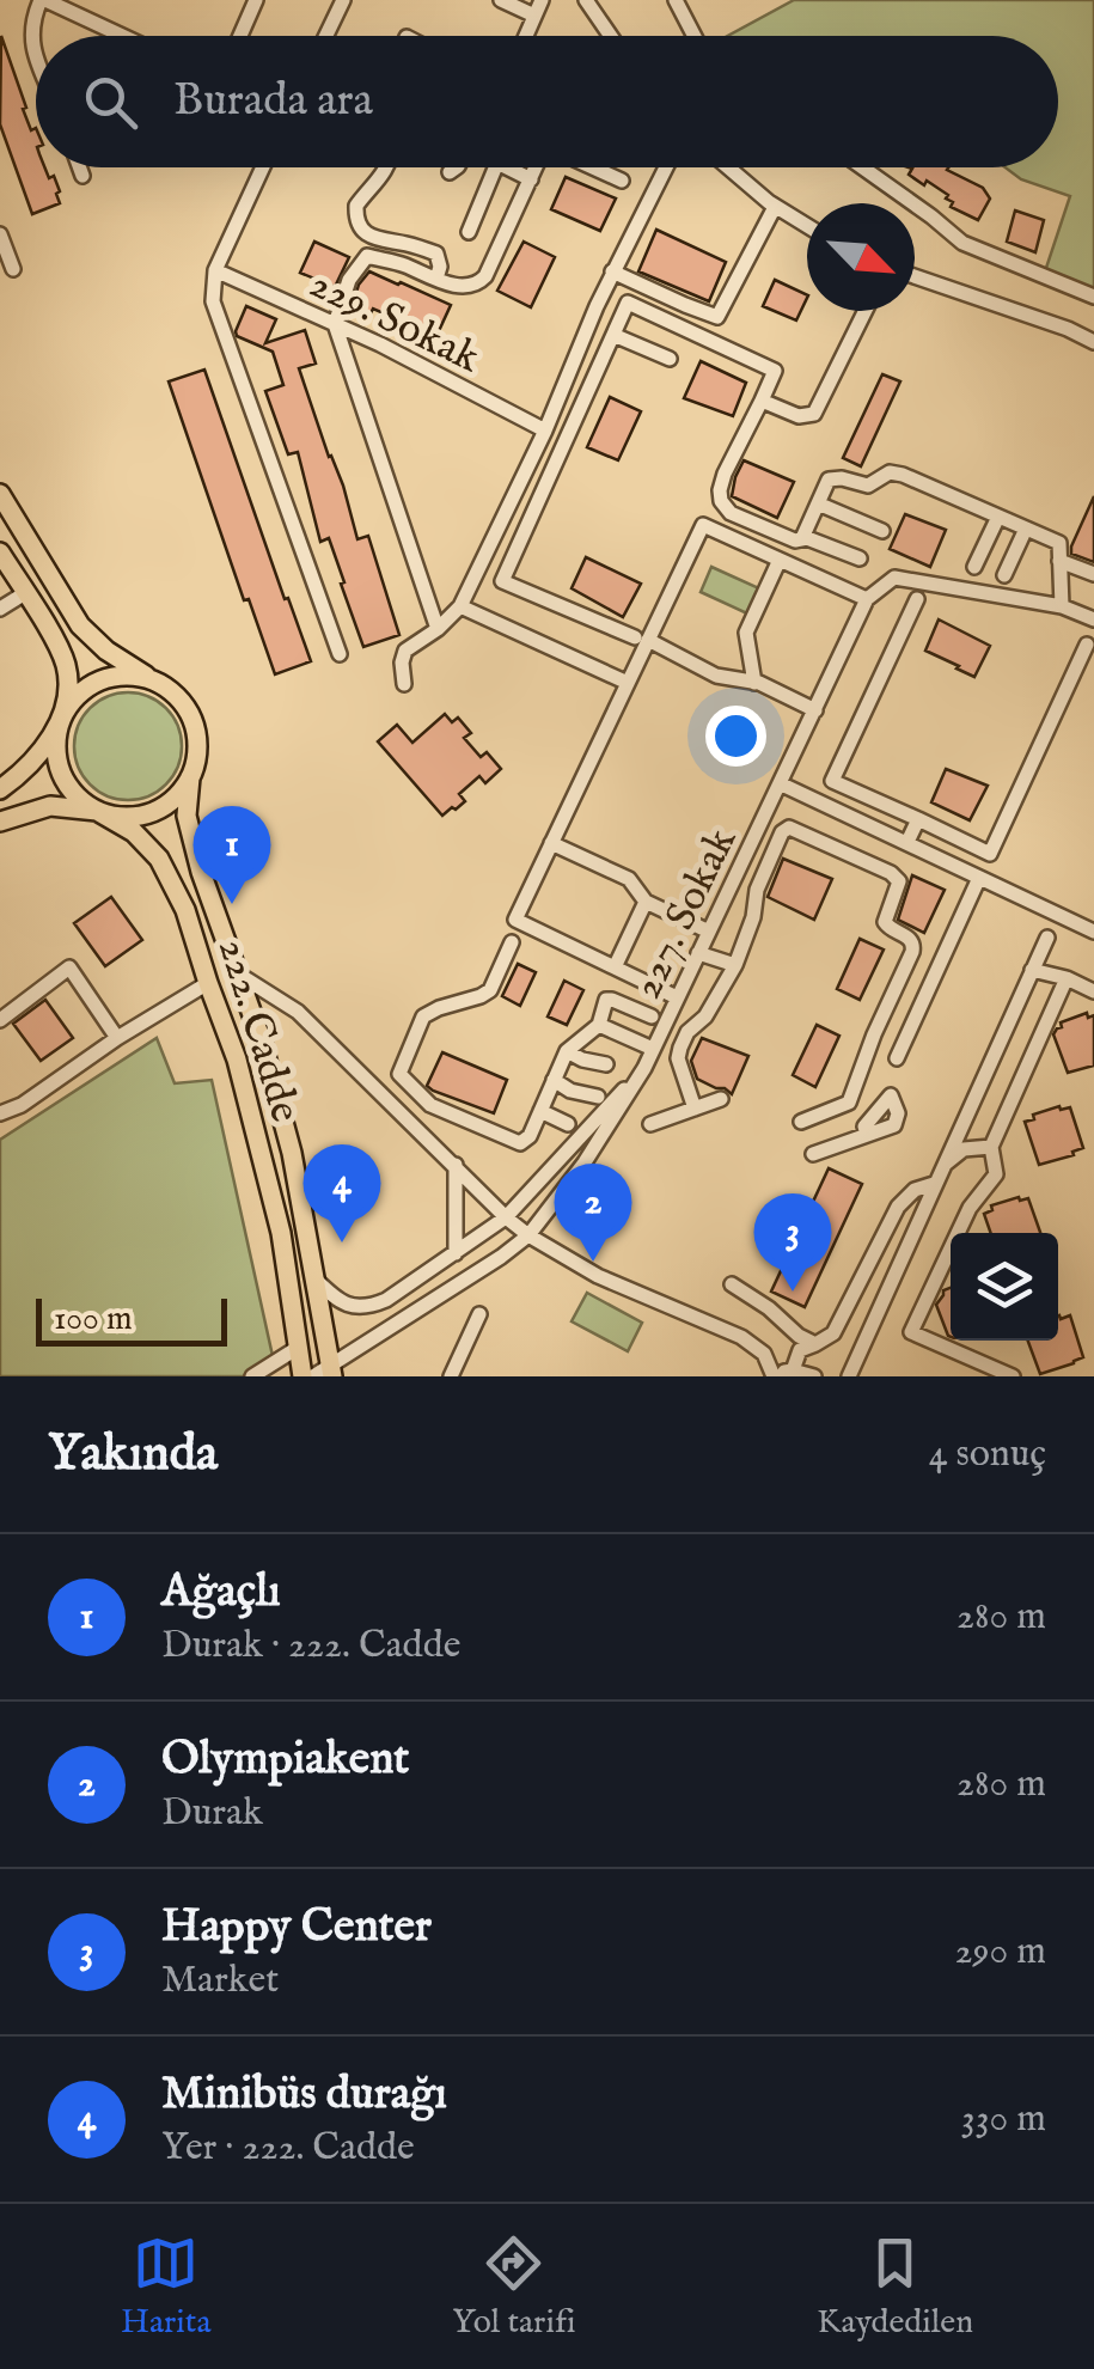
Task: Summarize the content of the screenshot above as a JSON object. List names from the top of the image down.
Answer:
{
  "streets": {
    "main road": ["222. Cadde"],
    "street": ["229. Sokak", "227. Sokak"]
  },
  "scale_bar": "100 m",
  "north": "bottom right",
  "page": {
    "search": "Burada ara",
    "pins": [
      "1",
      "4",
      "2",
      "3"
    ],
    "scale": "100 m",
    "heading": ["Yakında", "4 sonuç"],
    "list": [
      {
        "mark": "1",
        "name": "Ağaçlı",
        "note": "Durak · 222. Cadde",
        "value": "280 m"
      },
      {
        "mark": "2",
        "name": "Olympiakent",
        "note": "Durak",
        "value": "280 m"
      },
      {
        "mark": "3",
        "name": "Happy Center",
        "note": "Market",
        "value": "290 m"
      },
      {
        "mark": "4",
        "name": "Minibüs durağı",
        "note": "Yer · 222. Cadde",
        "value": "330 m"
      }
    ],
    "nav": ["Harita", "Yol tarifi", "Kaydedilen"]
  }
}
